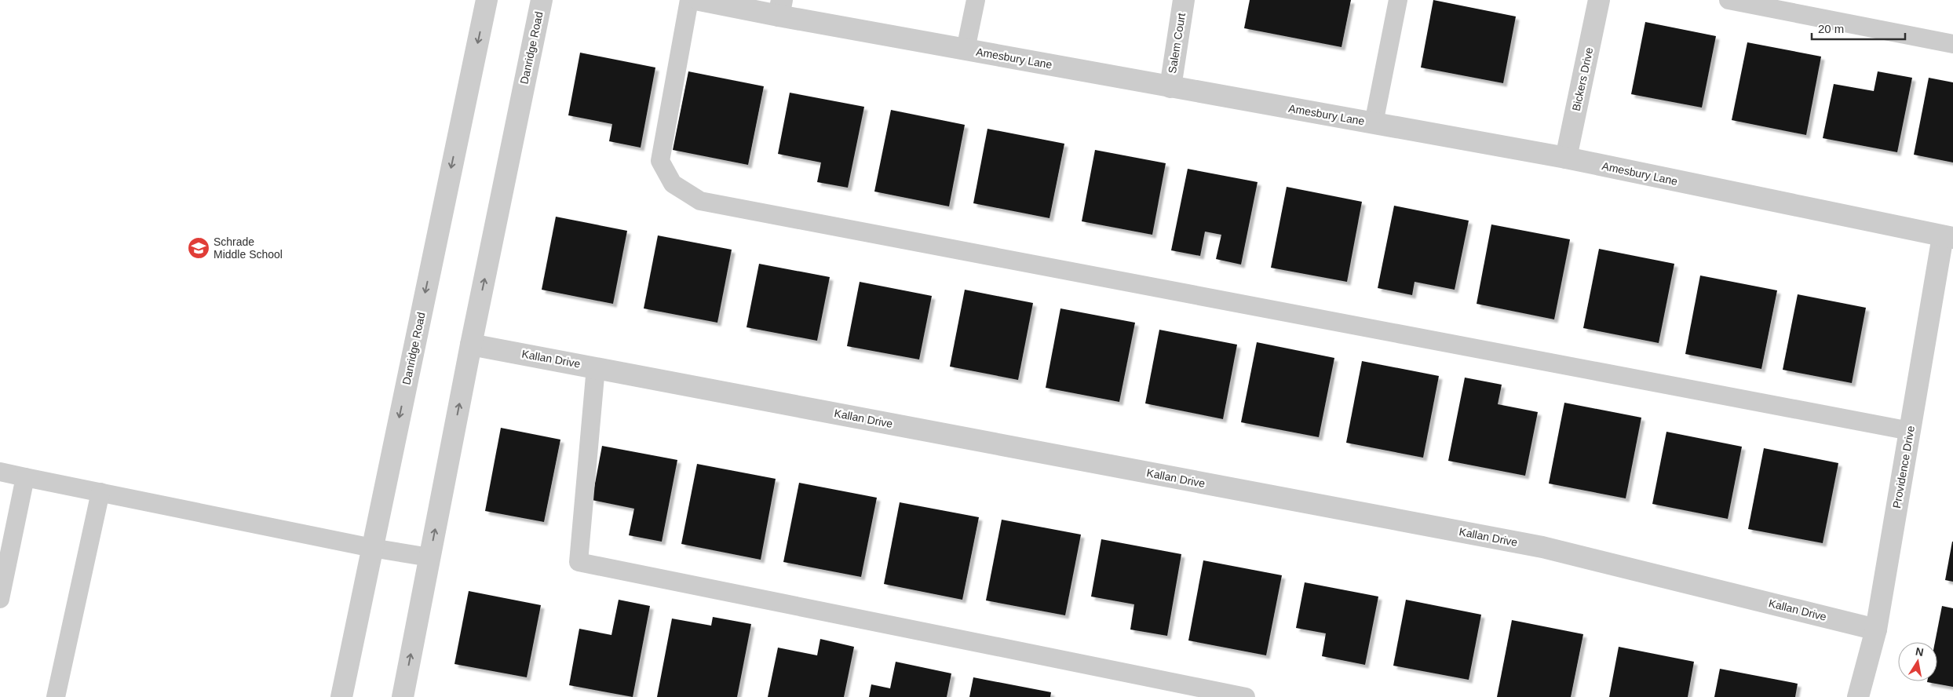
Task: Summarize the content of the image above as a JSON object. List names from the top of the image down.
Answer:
{
  "streets": {
    "street": [
      "Salem Court",
      "Danridge Road",
      "Amesbury Lane",
      "Bickers Drive",
      "Kallan Drive",
      "Providence Drive"
    ]
  },
  "crossings": [
    ["Salem Court", "Amesbury Lane"],
    ["Danridge Road", "Kallan Drive"],
    ["Amesbury Lane", "Bickers Drive"],
    ["Amesbury Lane", "Providence Drive"],
    ["Kallan Drive", "Providence Drive"]
  ],
  "places": {
    "school or university": ["Schrade Middle School"]
  },
  "scale_bar": "20 m",
  "north": "top"
}
